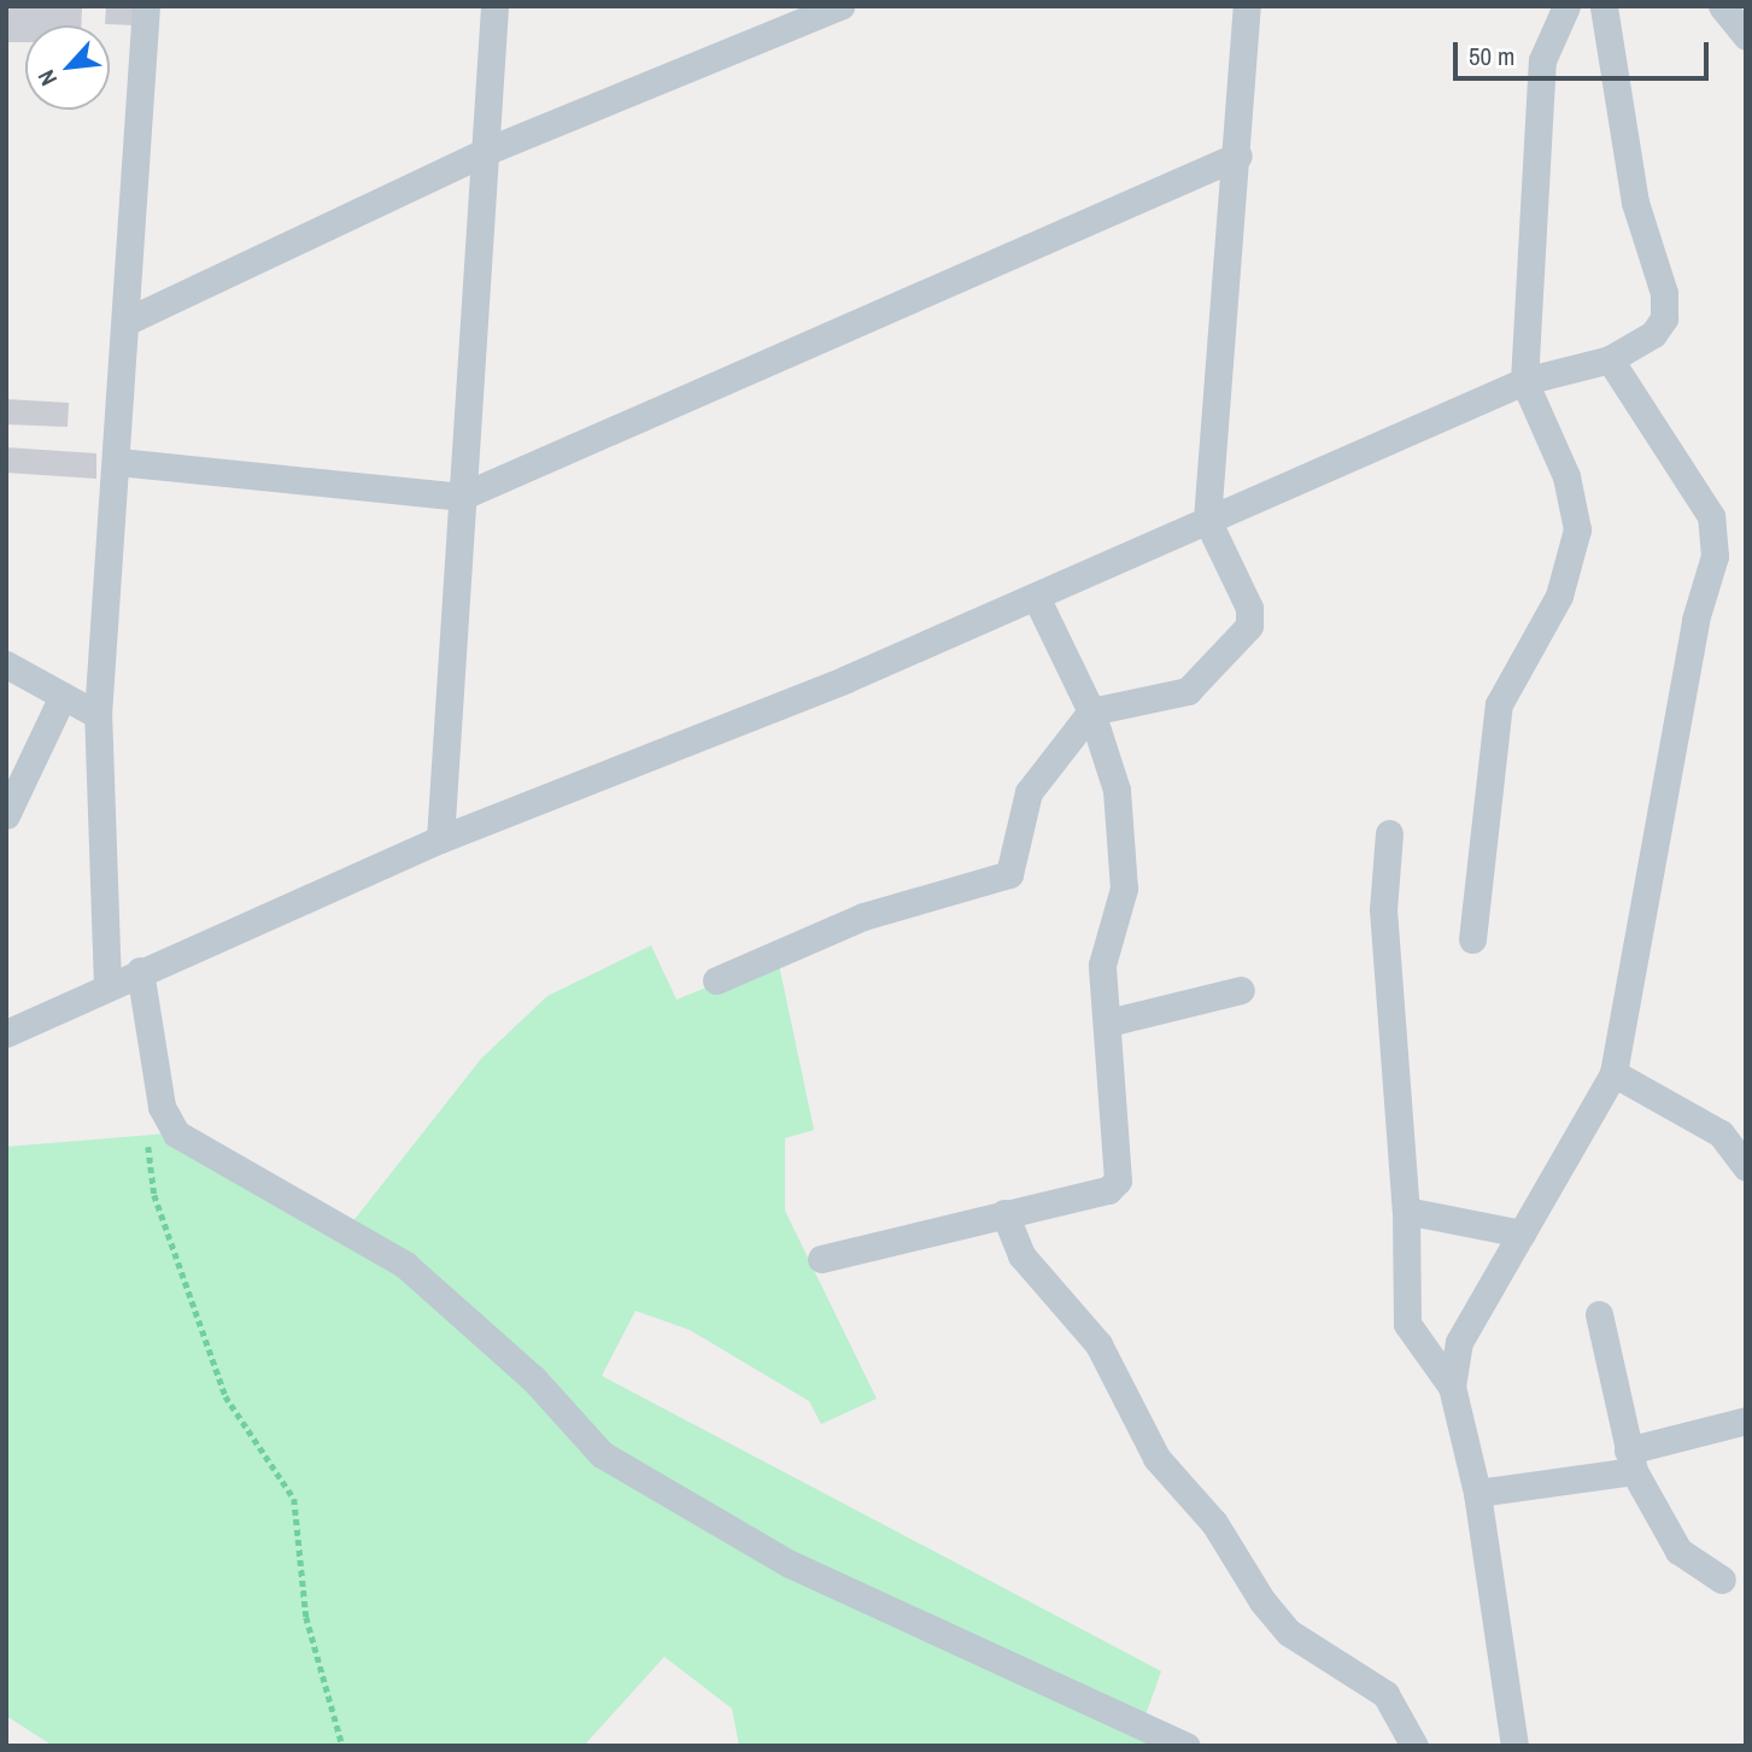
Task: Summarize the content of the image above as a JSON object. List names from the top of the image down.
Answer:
{
  "scale_bar": "50 m",
  "north": "bottom left"
}
